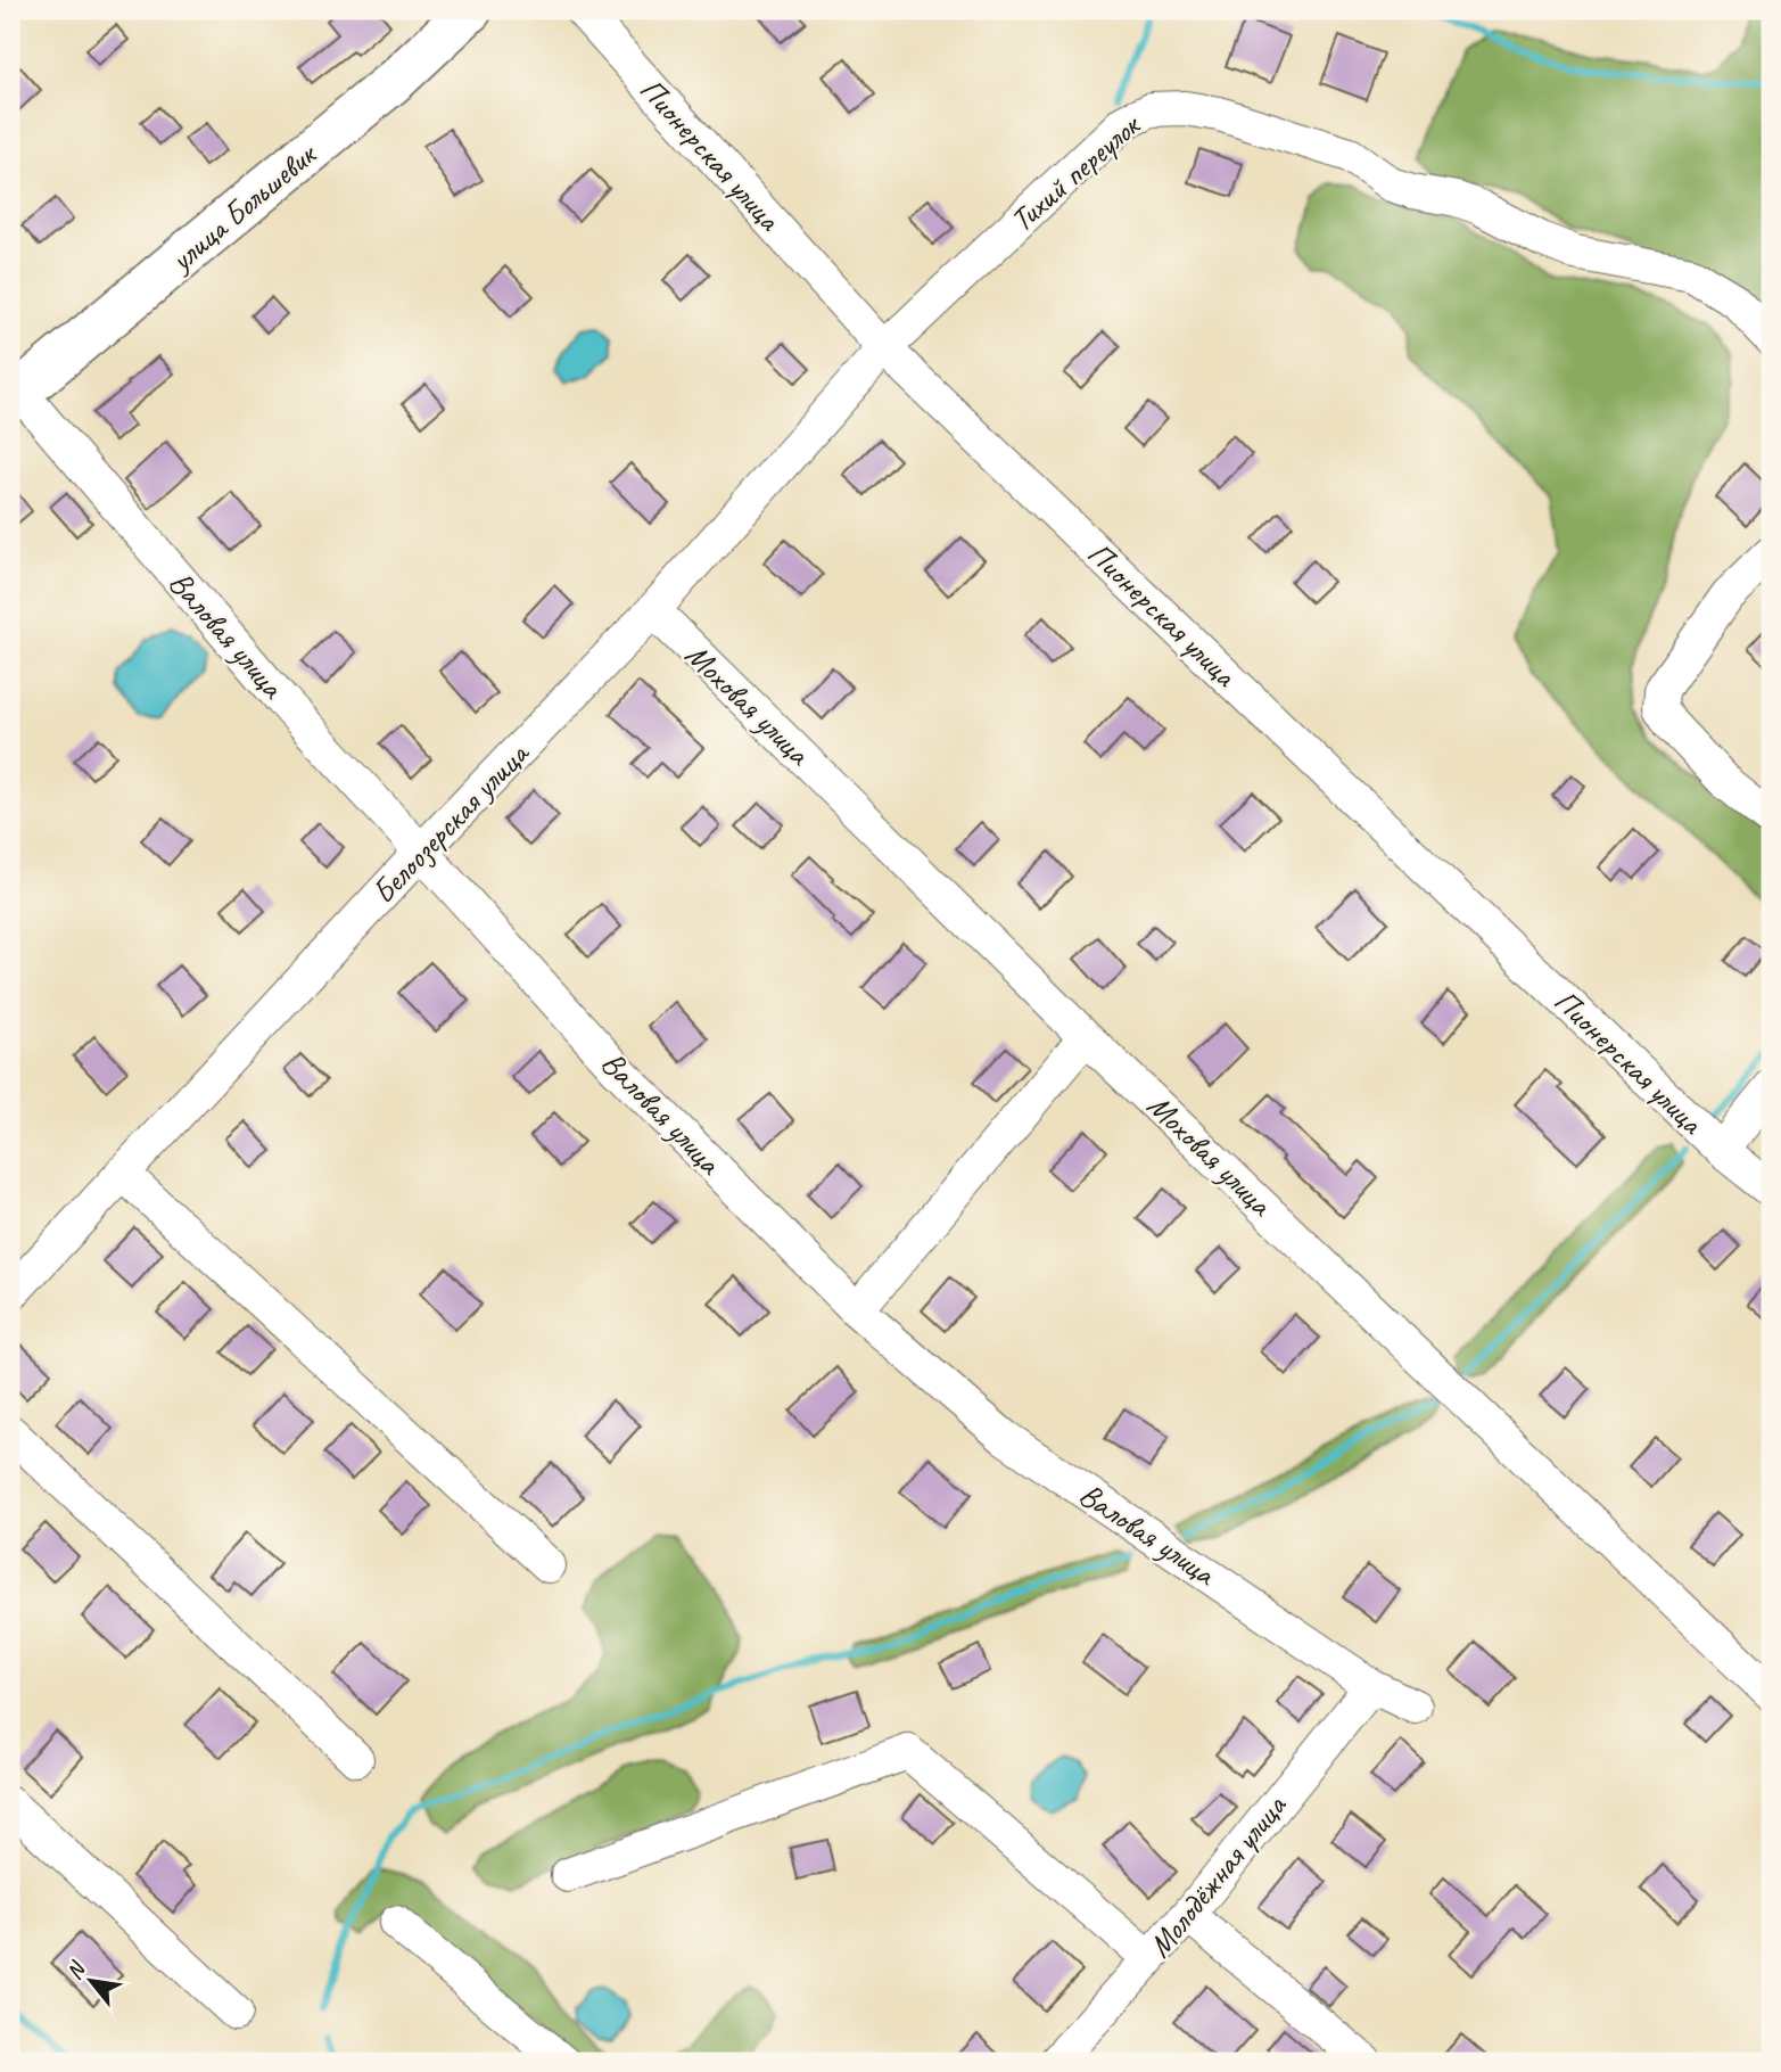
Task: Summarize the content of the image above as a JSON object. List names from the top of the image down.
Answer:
{
  "streets": {
    "main road": ["улица Большевик"],
    "street": [
      "Пионерская улица",
      "Тихий переулок",
      "Валовая улица",
      "Моховая улица",
      "Белоозерская улица",
      "Молодёжная улица"
    ]
  },
  "crossings": [
    ["Пионерская улица", "Тихий переулок"],
    ["Пионерская улица", "Белоозерская улица"],
    ["Тихий переулок", "Белоозерская улица"],
    ["улица Большевик", "Валовая улица"],
    ["Валовая улица", "Белоозерская улица"],
    ["Валовая улица", "Молодёжная улица"],
    ["Моховая улица", "Белоозерская улица"]
  ],
  "north": "top left"
}
